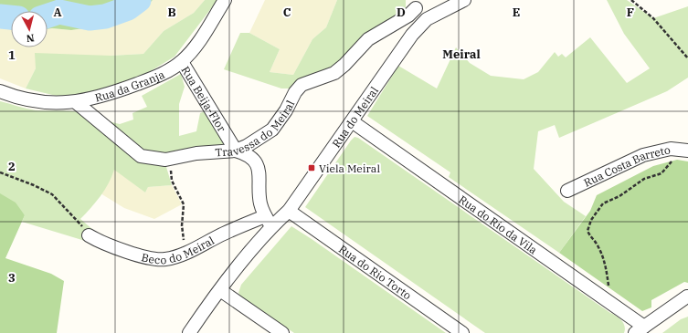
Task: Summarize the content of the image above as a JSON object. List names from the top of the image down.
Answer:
{
  "streets": {
    "street": [
      "Rua da Granja",
      "Rua Beija-Flor",
      "Rua do Meiral",
      "Travessa do Meiral",
      "Rua Costa Barreto",
      "Rua do Rio da Vila",
      "Beco do Meiral",
      "Rua do Rio Torto"
    ]
  },
  "crossings": [
    ["Rua da Granja", "Rua Beija-Flor"],
    ["Rua da Granja", "Travessa do Meiral"],
    ["Rua Beija-Flor", "Rua do Meiral"],
    ["Rua Beija-Flor", "Travessa do Meiral"],
    ["Rua Beija-Flor", "Beco do Meiral"],
    ["Rua do Meiral", "Travessa do Meiral"],
    ["Rua do Meiral", "Rua do Rio da Vila"],
    ["Rua do Meiral", "Beco do Meiral"],
    ["Rua do Meiral", "Rua do Rio Torto"]
  ],
  "districts": ["Meiral"],
  "places": {
    "transit": ["Viela Meiral"]
  },
  "north": "bottom",
  "grid": {
    "columns": [
      "A",
      "B",
      "C",
      "D",
      "E",
      "F"
    ],
    "rows": ["1", "2", "3"]
  }
}
